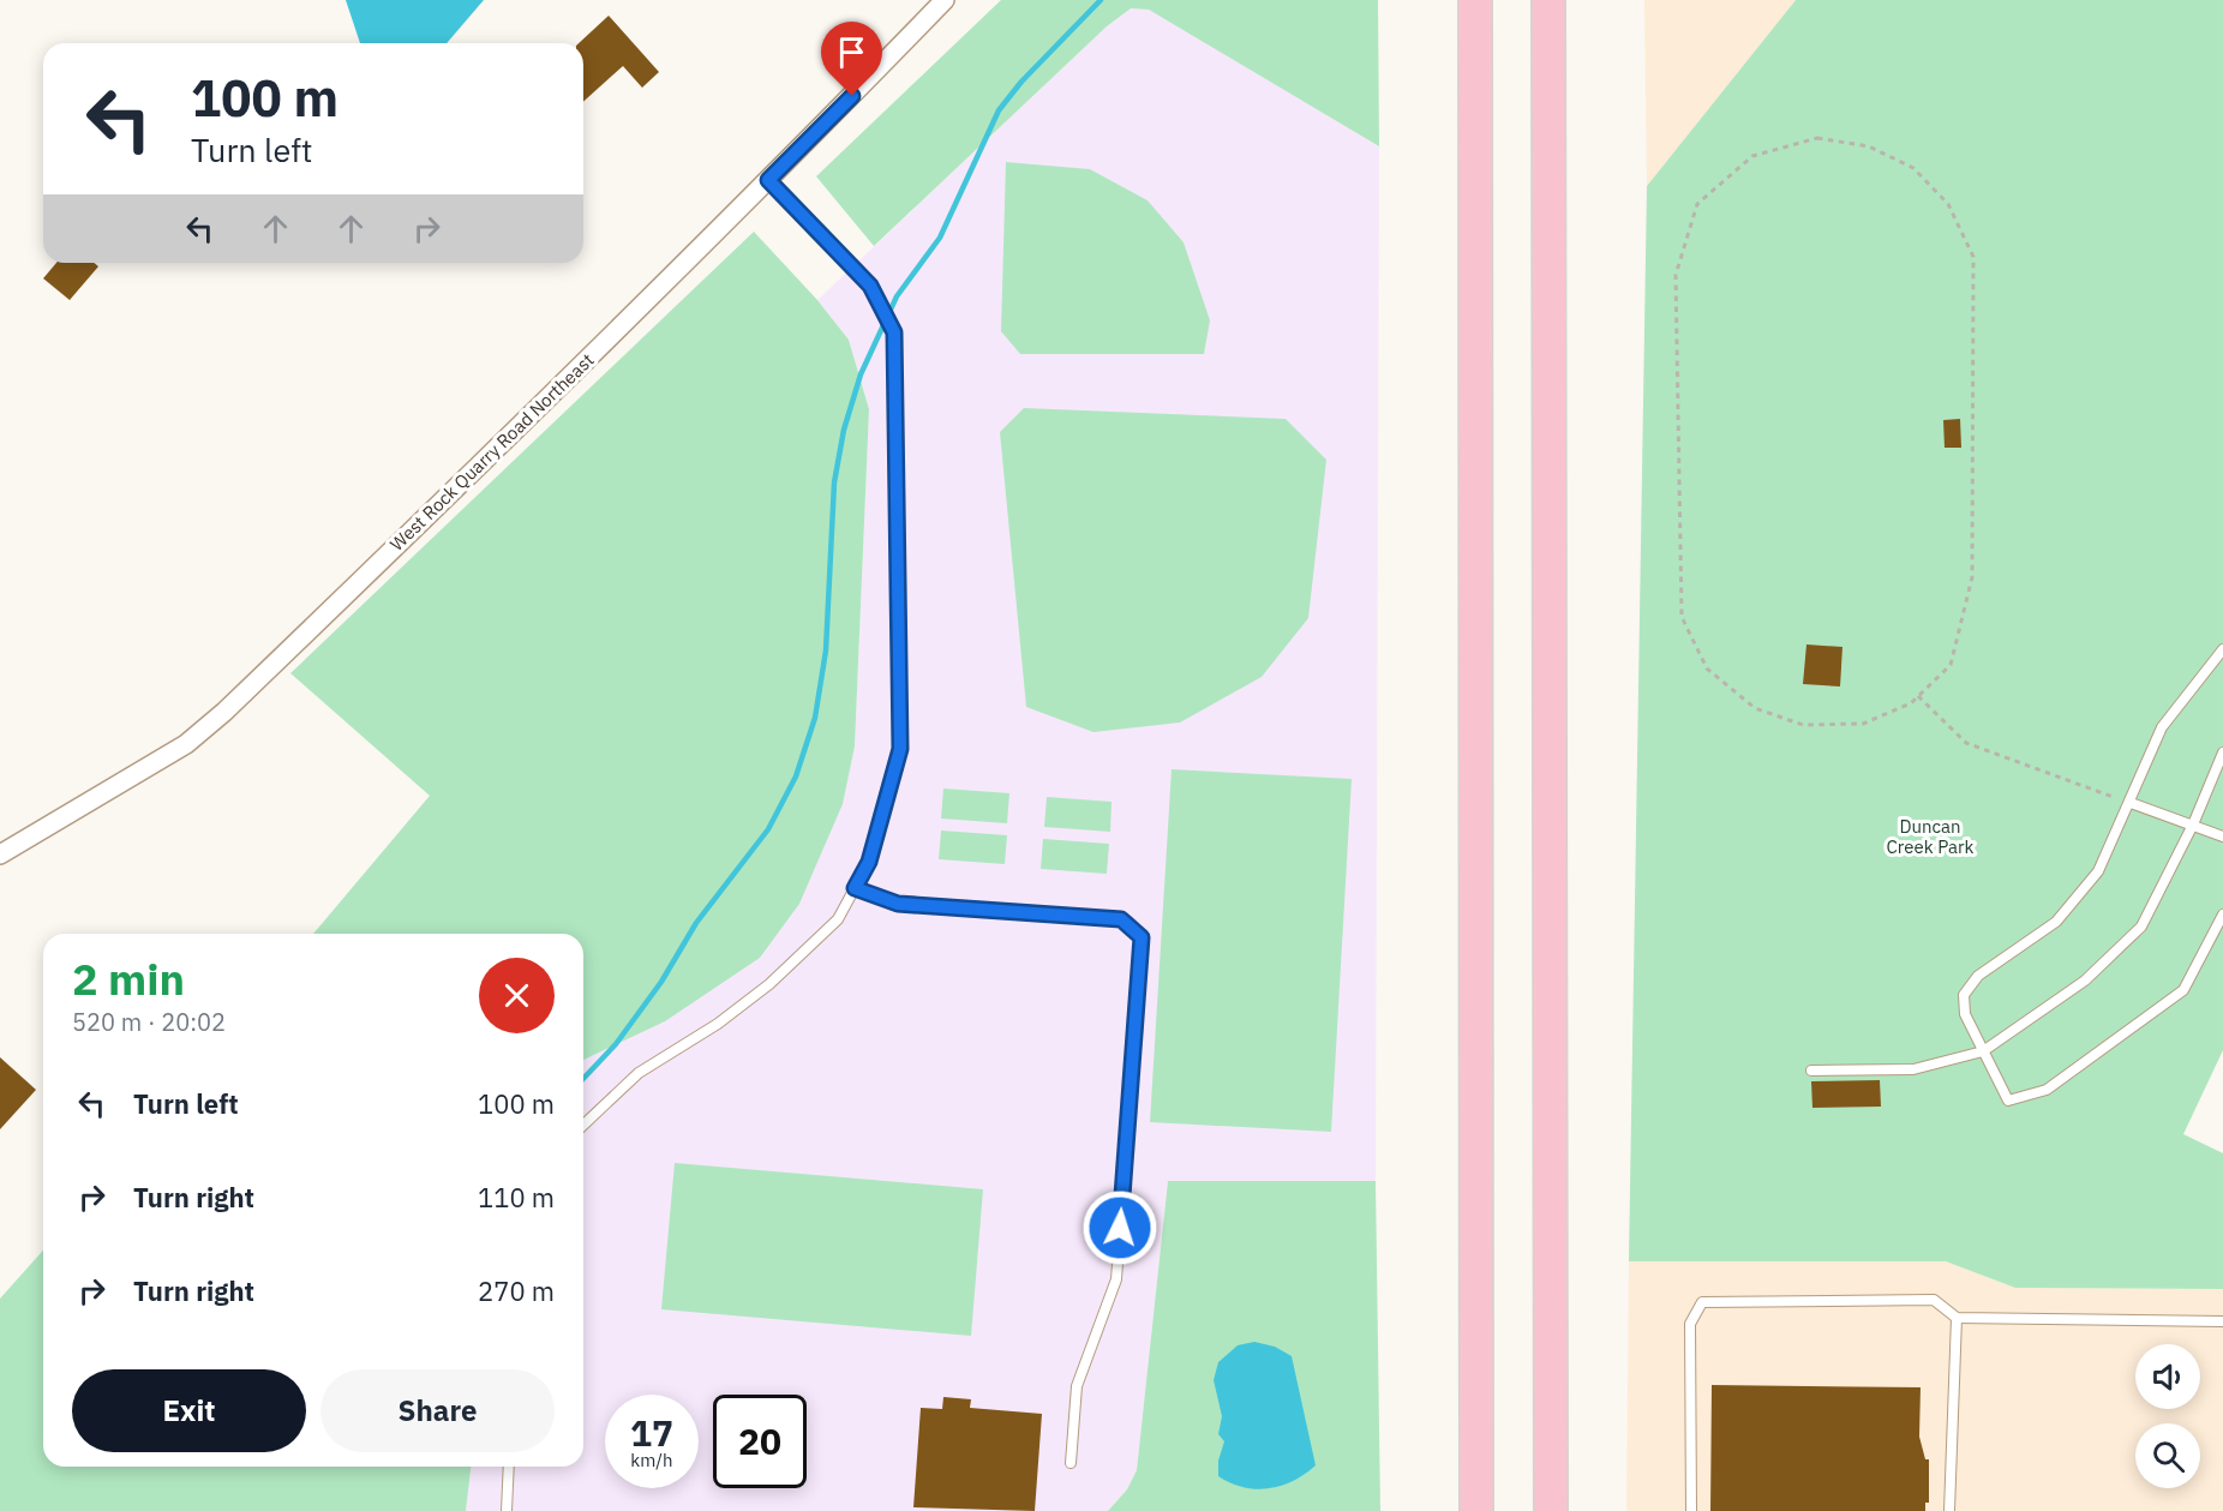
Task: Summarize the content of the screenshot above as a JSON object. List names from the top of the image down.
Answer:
{
  "streets": {
    "street": ["West Rock Quarry Road Northeast"]
  },
  "parks": ["Duncan Creek Park"],
  "page": {
    "turn": ["100 m", "Turn left"],
    "heading": ["2 min", "520 m · 20:02"],
    "list": [
      {
        "name": "Turn left",
        "value": "100 m"
      },
      {
        "name": "Turn right",
        "value": "110 m"
      },
      {
        "name": "Turn right",
        "value": "270 m"
      }
    ],
    "buttons": ["Exit", "Share"],
    "speed": "17 km/h",
    "limit": "20"
  }
}
